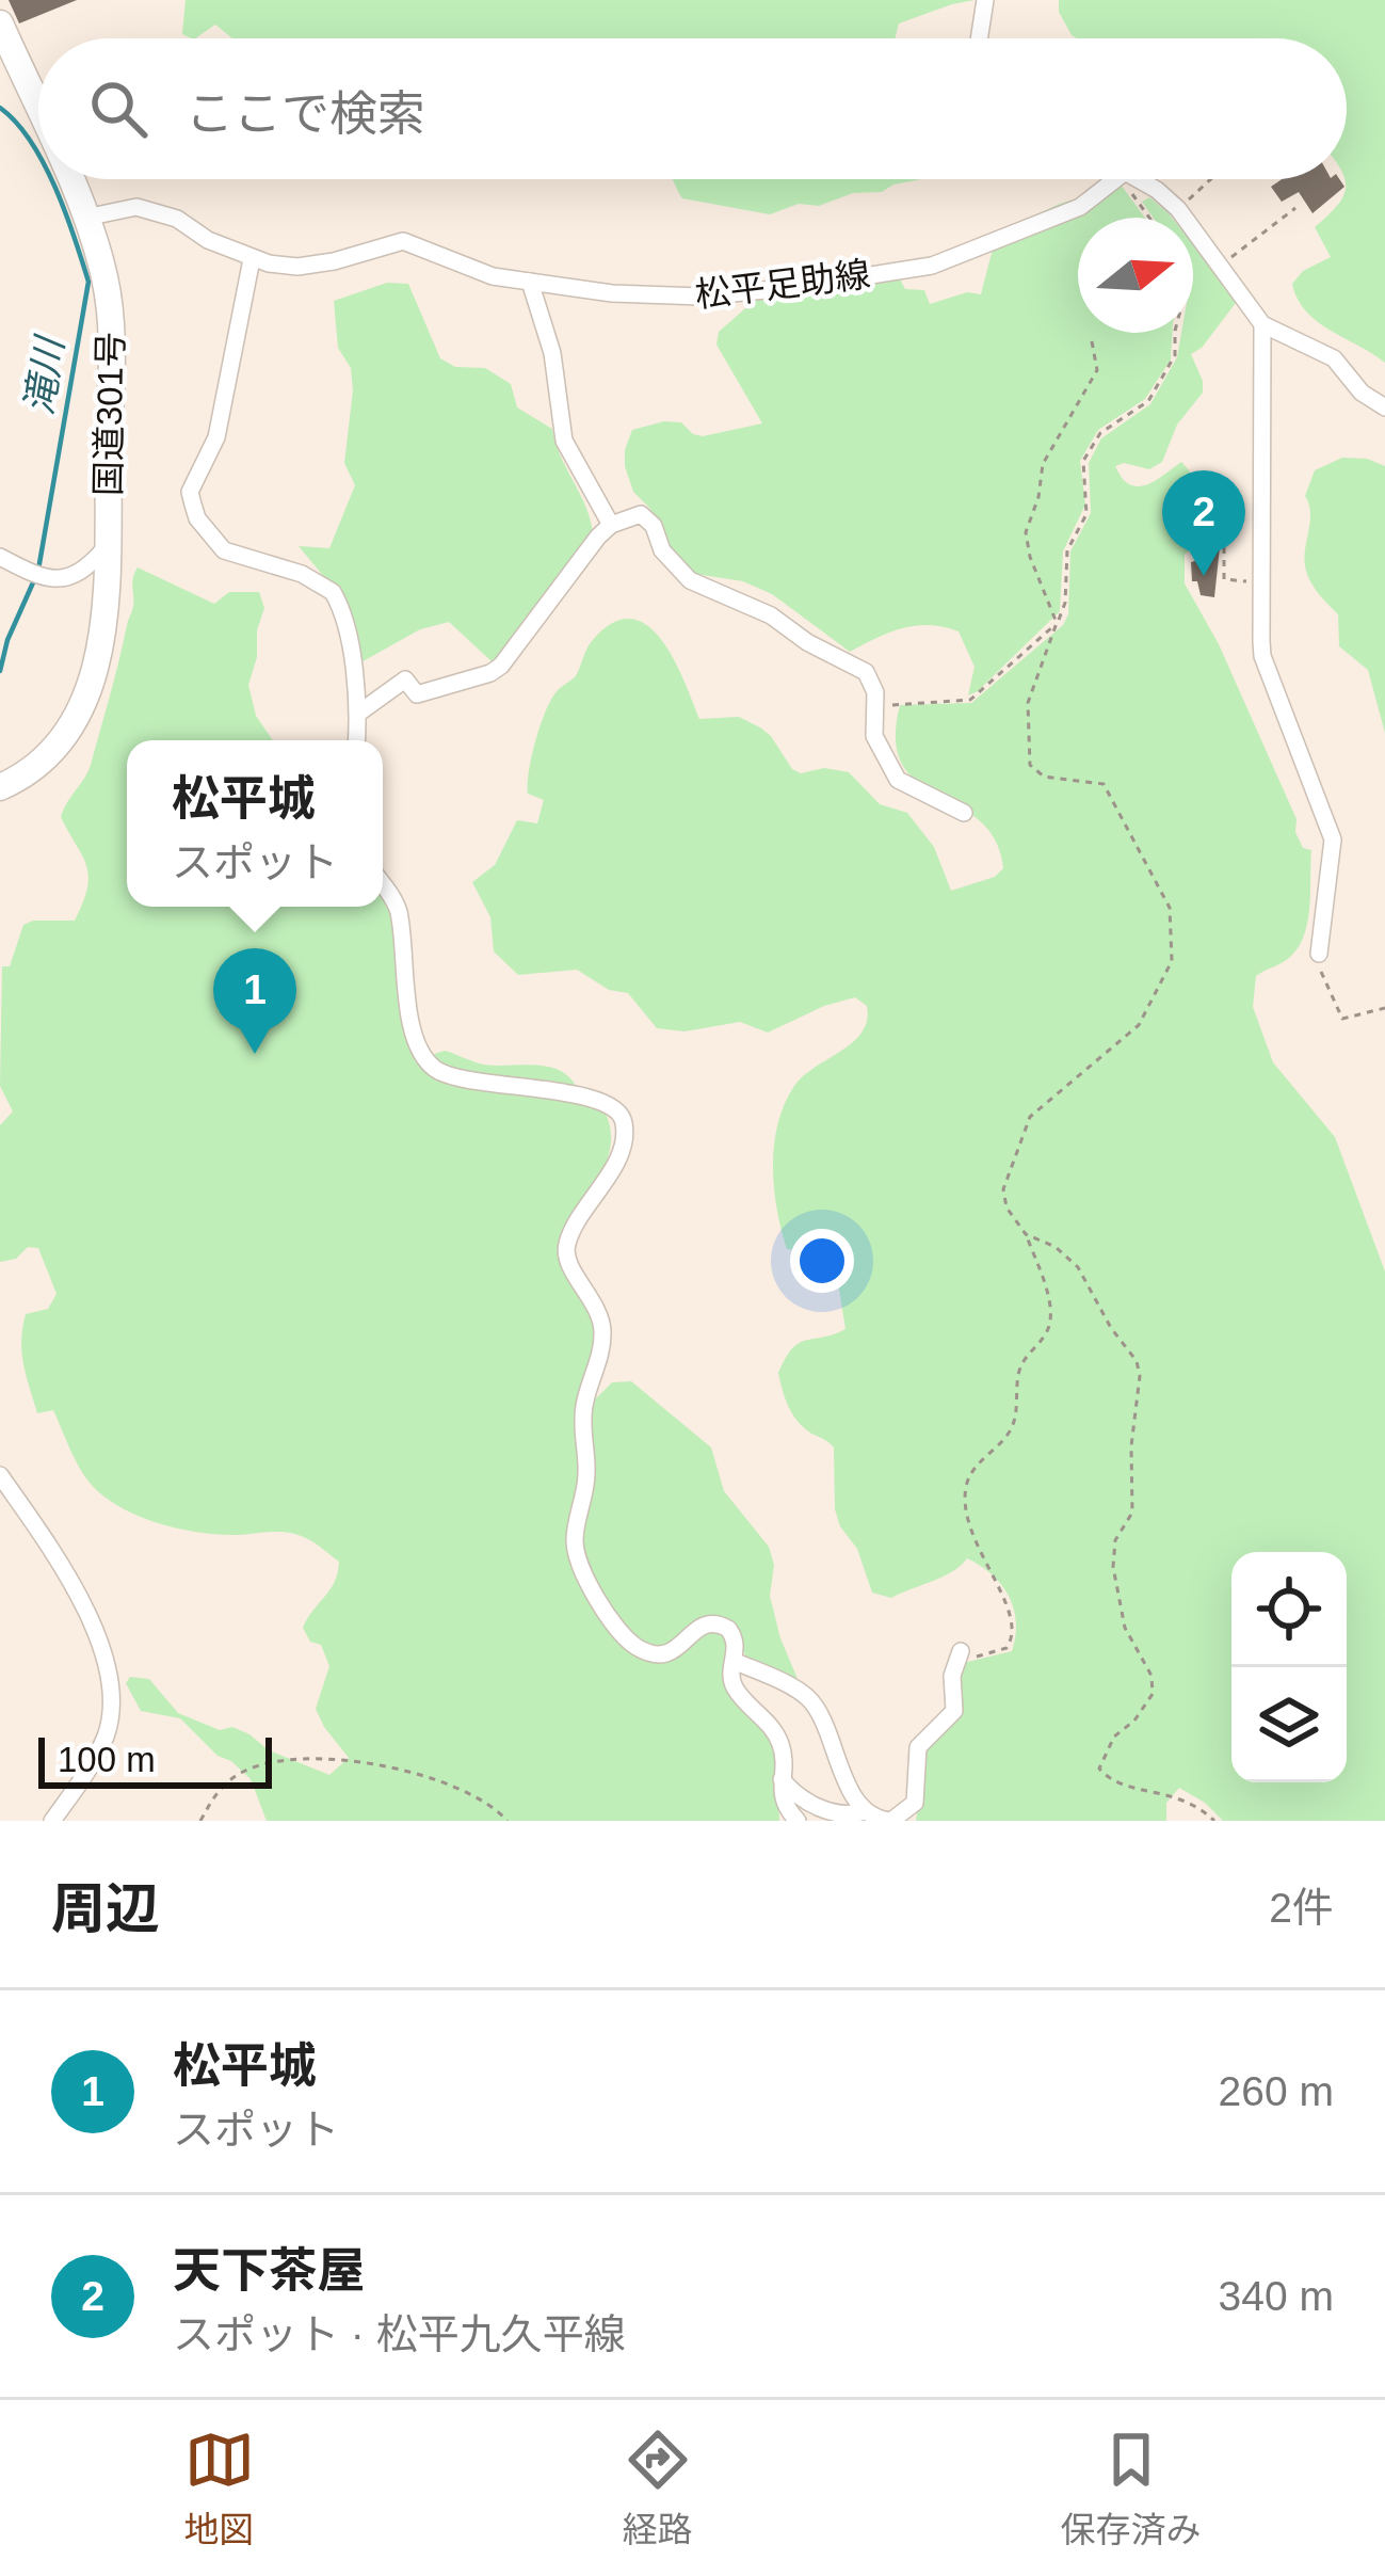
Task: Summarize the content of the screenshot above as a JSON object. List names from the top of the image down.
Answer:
{
  "streets": {
    "highway": ["国道301号"],
    "street": ["松平足助線"]
  },
  "crossings": [
    ["松平足助線", "国道301号"]
  ],
  "water": ["滝川"],
  "scale_bar": "100 m",
  "north": "right",
  "page": {
    "search": "ここで検索",
    "pins": ["2", "1"],
    "popup": ["松平城", "スポット"],
    "scale": "100 m",
    "heading": ["周辺", "2件"],
    "list": [
      {
        "mark": "1",
        "name": "松平城",
        "note": "スポット",
        "value": "260 m"
      },
      {
        "mark": "2",
        "name": "天下茶屋",
        "note": "スポット · 松平九久平線",
        "value": "340 m"
      }
    ],
    "nav": ["地図", "経路", "保存済み"]
  }
}
